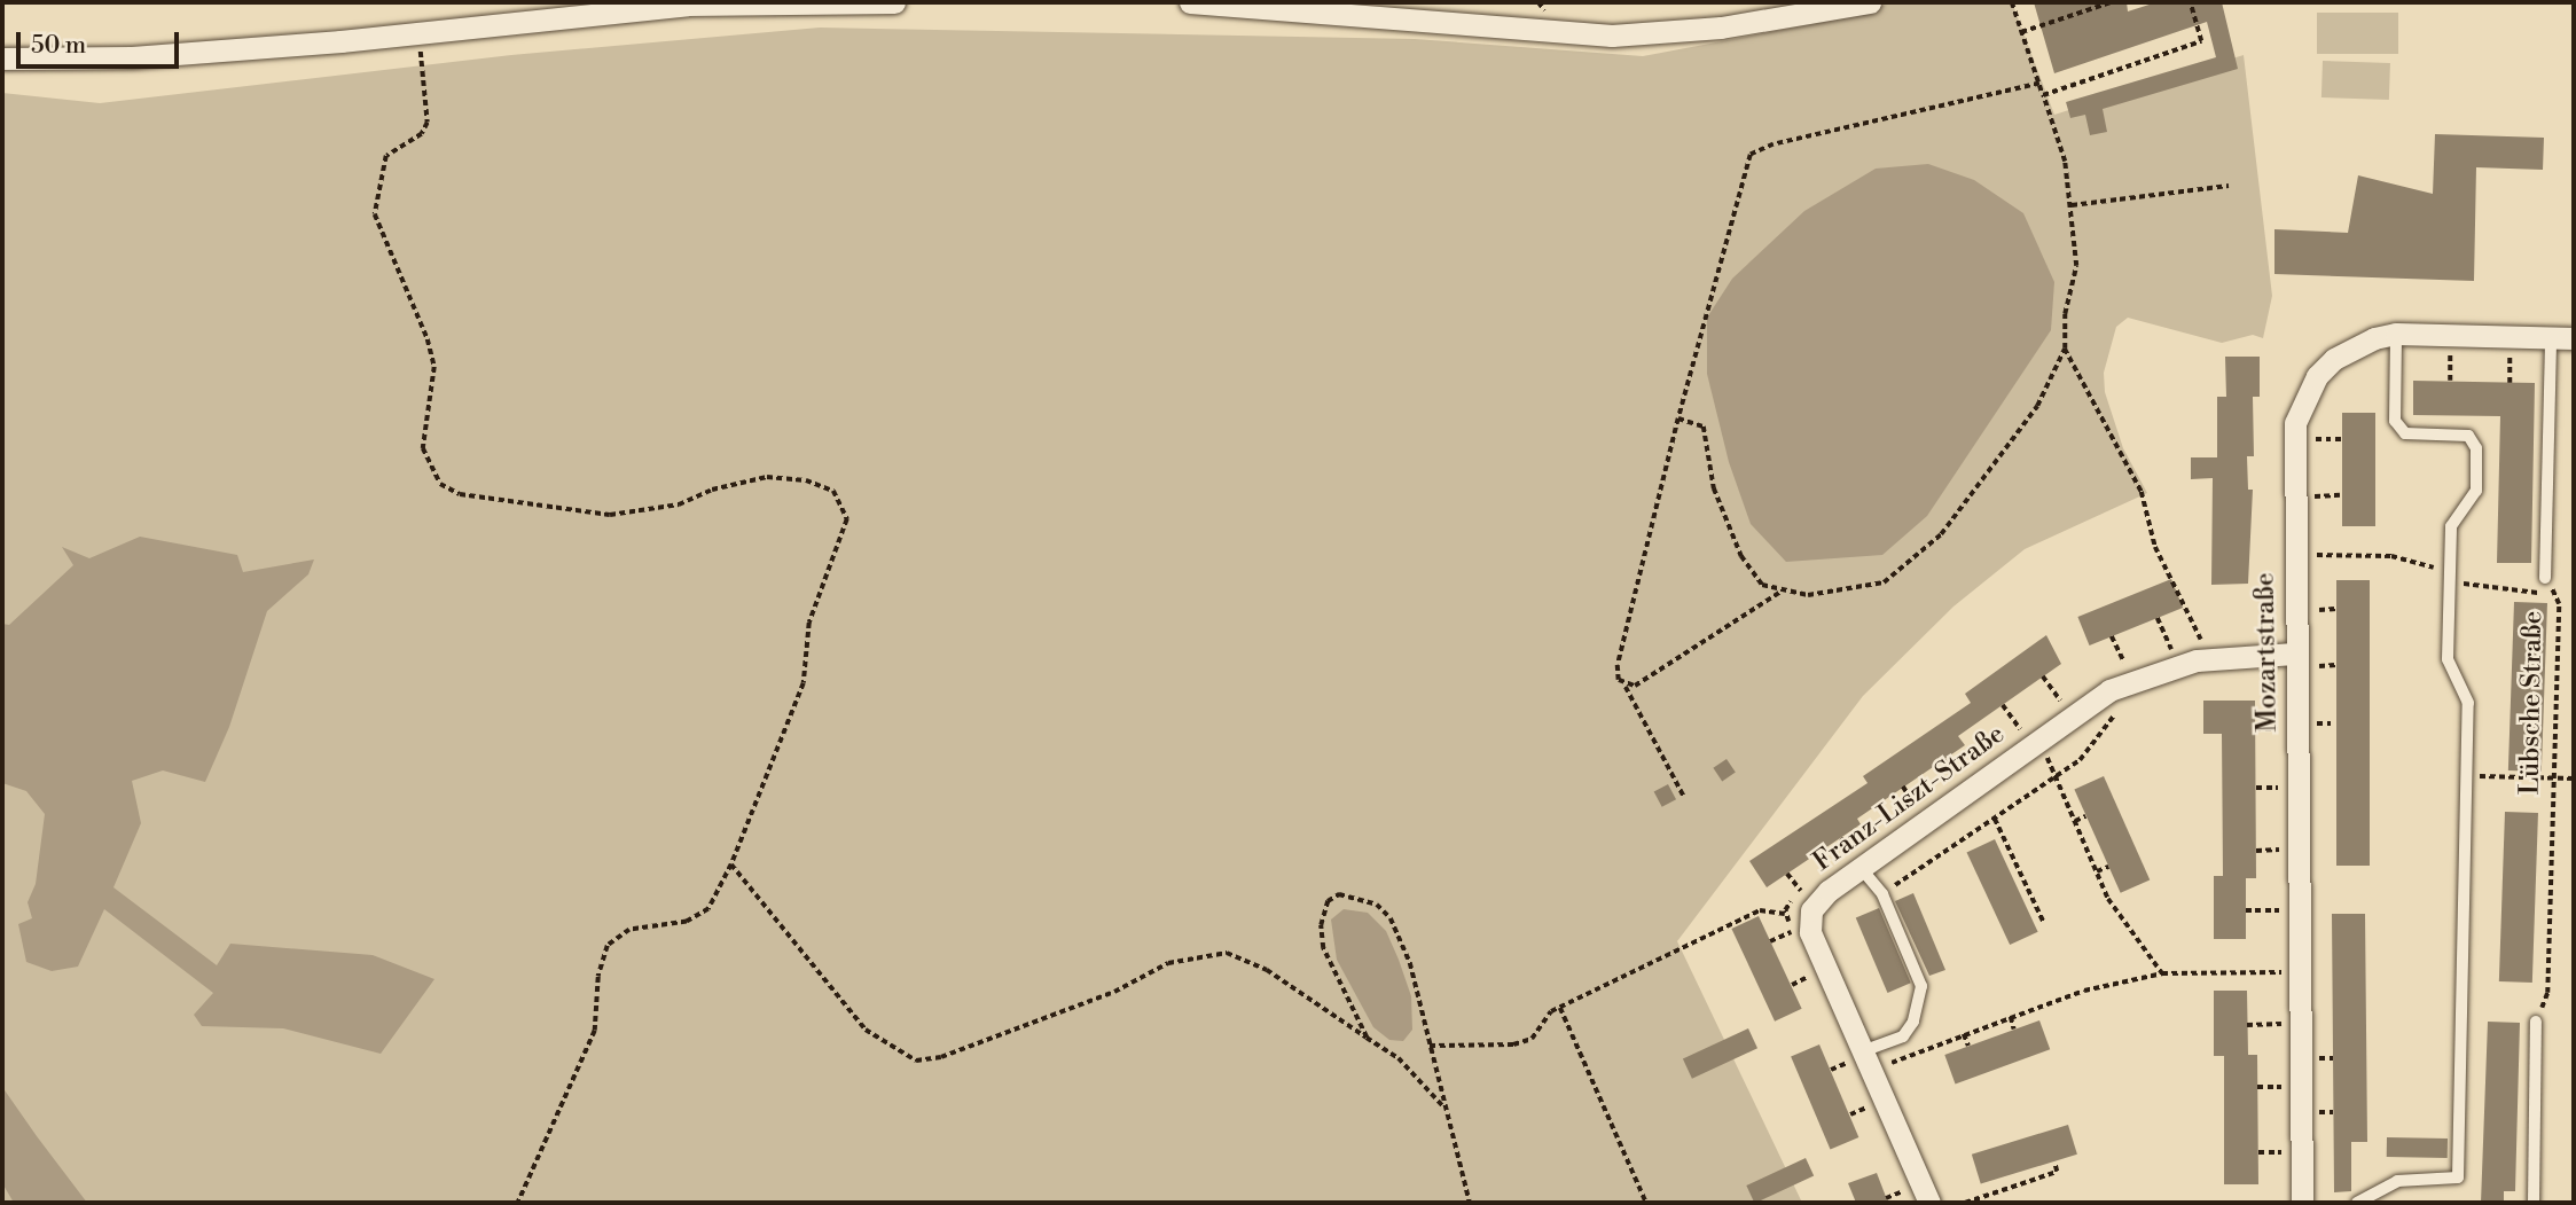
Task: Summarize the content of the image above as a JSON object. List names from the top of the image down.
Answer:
{
  "streets": {
    "street": ["Mozartstraße", "Franz-Liszt-Straße"],
    "lane": ["Lübsche Straße"]
  },
  "crossings": [
    ["Mozartstraße", "Lübsche Straße"],
    ["Mozartstraße", "Franz-Liszt-Straße"]
  ],
  "scale_bar": "50 m"
}
